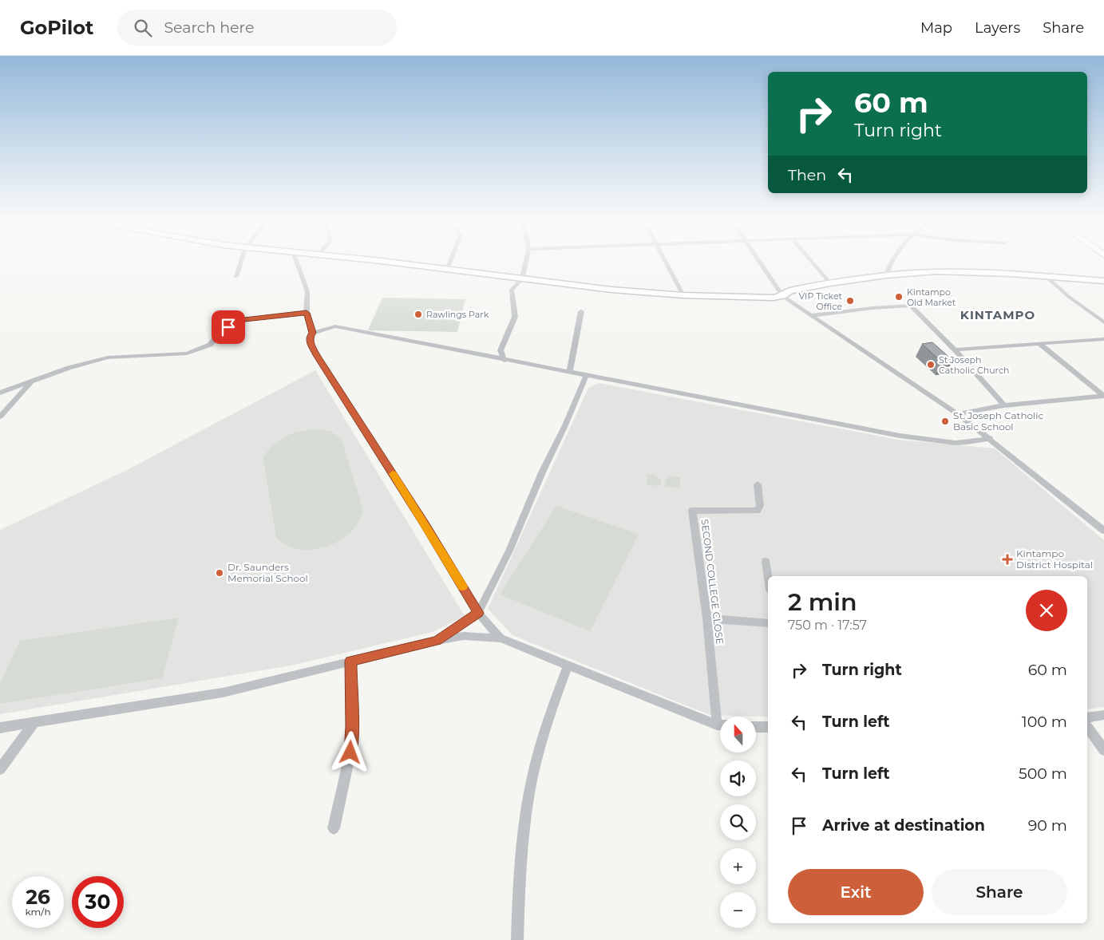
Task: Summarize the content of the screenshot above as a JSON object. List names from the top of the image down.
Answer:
{
  "streets": {
    "street": ["SECOND COLLEGE CLOSE"]
  },
  "districts": ["KINTAMPO"],
  "places": {
    "other": [
      "Kintampo Old Market",
      "VIP Ticket Office",
      "Rawlings Park",
      "St Joseph Catholic Church",
      "St. Joseph Catholic Basic School",
      "Dr. Saunders Memorial School"
    ],
    "health": ["Kintampo District Hospital"]
  },
  "north": "top",
  "page": {
    "header": "GoPilot",
    "search": "Search here",
    "nav": ["Map", "Layers", "Share"],
    "turn": ["60 m", "Turn right"],
    "then": "Then",
    "heading": ["2 min", "750 m · 17:57"],
    "list": [
      {
        "name": "Turn right",
        "value": "60 m"
      },
      {
        "name": "Turn left",
        "value": "100 m"
      },
      {
        "name": "Turn left",
        "value": "500 m"
      },
      {
        "name": "Arrive at destination",
        "value": "90 m"
      }
    ],
    "map_buttons": ["+", "−"],
    "buttons": ["Exit", "Share"],
    "speed": "26 km/h",
    "limit": "30"
  }
}
